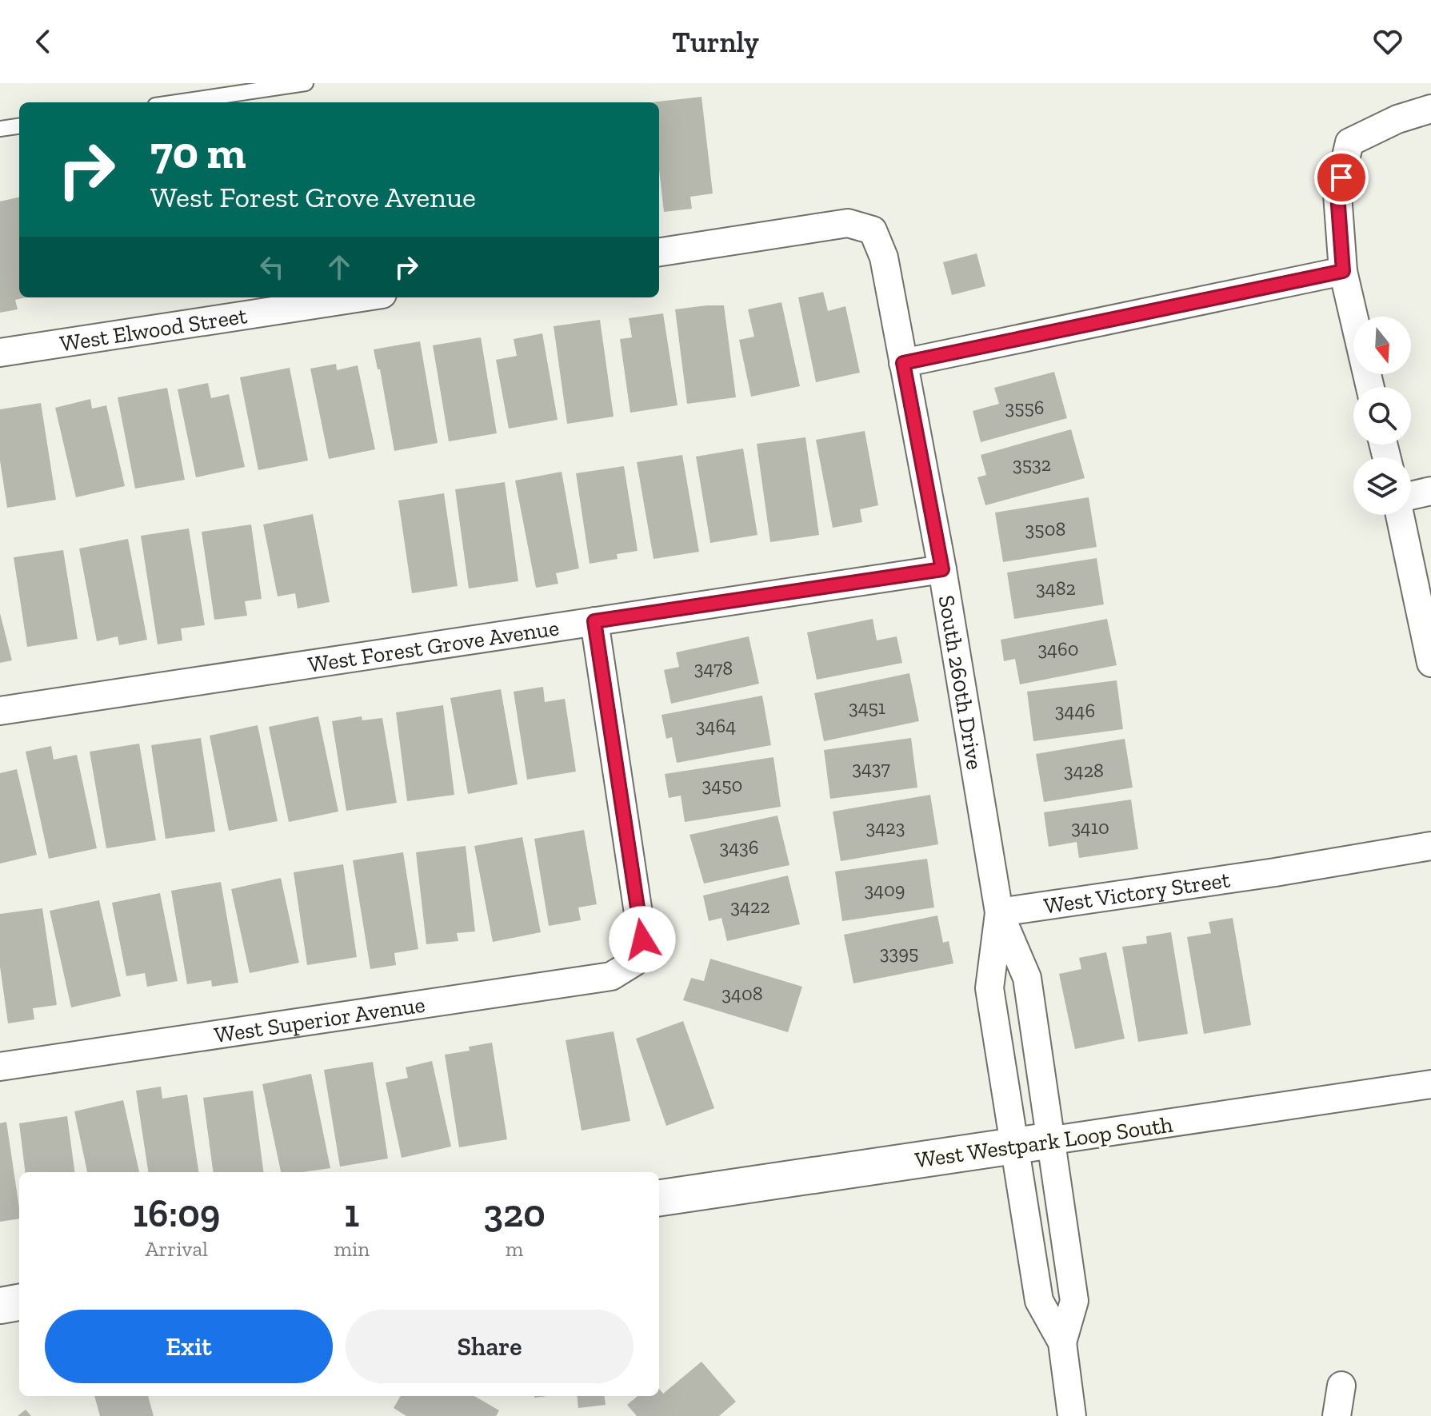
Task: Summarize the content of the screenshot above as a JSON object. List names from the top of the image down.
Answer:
{
  "streets": {
    "street": [
      "West Elwood Street",
      "West Forest Grove Avenue",
      "South 260th Drive",
      "West Victory Street",
      "West Superior Avenue",
      "West Westpark Loop South"
    ]
  },
  "crossings": [
    ["West Forest Grove Avenue", "South 260th Drive"],
    ["West Forest Grove Avenue", "West Superior Avenue"],
    ["South 260th Drive", "West Victory Street"],
    ["South 260th Drive", "West Westpark Loop South"]
  ],
  "house_numbers": [
    "3556",
    "3532",
    "3508",
    "3482",
    "3460",
    "3478",
    "3451",
    "3446",
    "3464",
    "3437",
    "3428",
    "3450",
    "3423",
    "3410",
    "3436",
    "3409",
    "3422",
    "3395",
    "3408"
  ],
  "north": "bottom",
  "page": {
    "header": "Turnly",
    "turn": ["70 m", "West Forest Grove Avenue"],
    "eta": [
      "16:09",
      "Arrival",
      "1",
      "min",
      "320",
      "m"
    ],
    "buttons": ["Exit", "Share"]
  }
}
